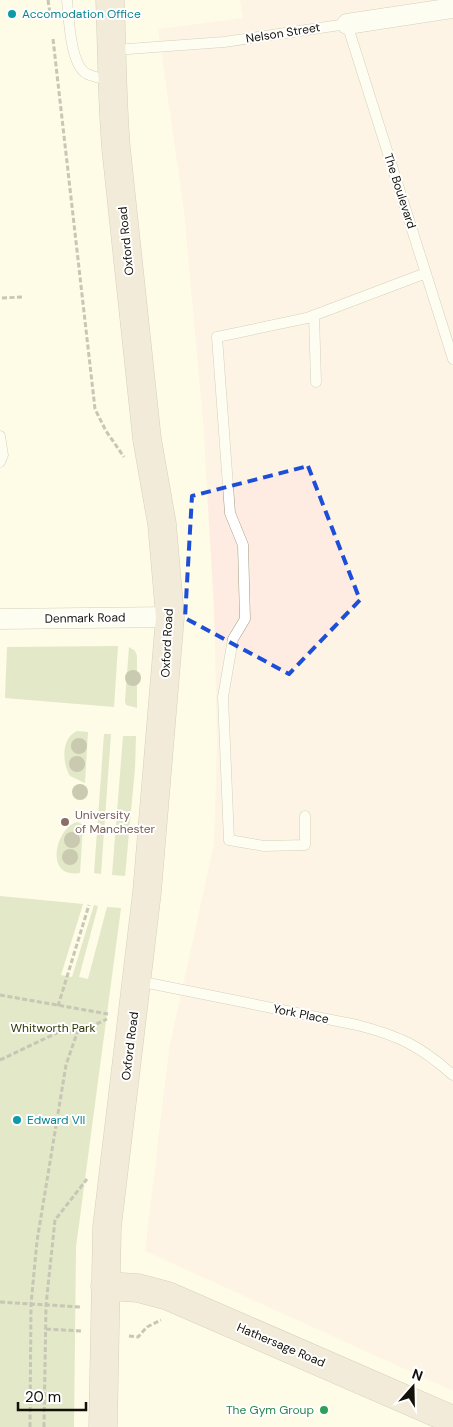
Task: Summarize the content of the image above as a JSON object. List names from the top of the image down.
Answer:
{
  "streets": {
    "main road": ["Oxford Road", "Hathersage Road"],
    "street": ["Nelson Street", "Denmark Road"],
    "lane": ["The Boulevard", "York Place"]
  },
  "crossings": [
    ["Nelson Street", "The Boulevard"],
    ["Nelson Street", "Oxford Road"],
    ["Oxford Road", "Denmark Road"],
    ["Oxford Road", "York Place"],
    ["Oxford Road", "Hathersage Road"]
  ],
  "parks": ["Whitworth Park"],
  "places": [
    "Accomodation Office",
    "University of Manchester",
    "Edward VII",
    "The Gym Group"
  ],
  "scale_bar": "20 m",
  "north": "top"
}
